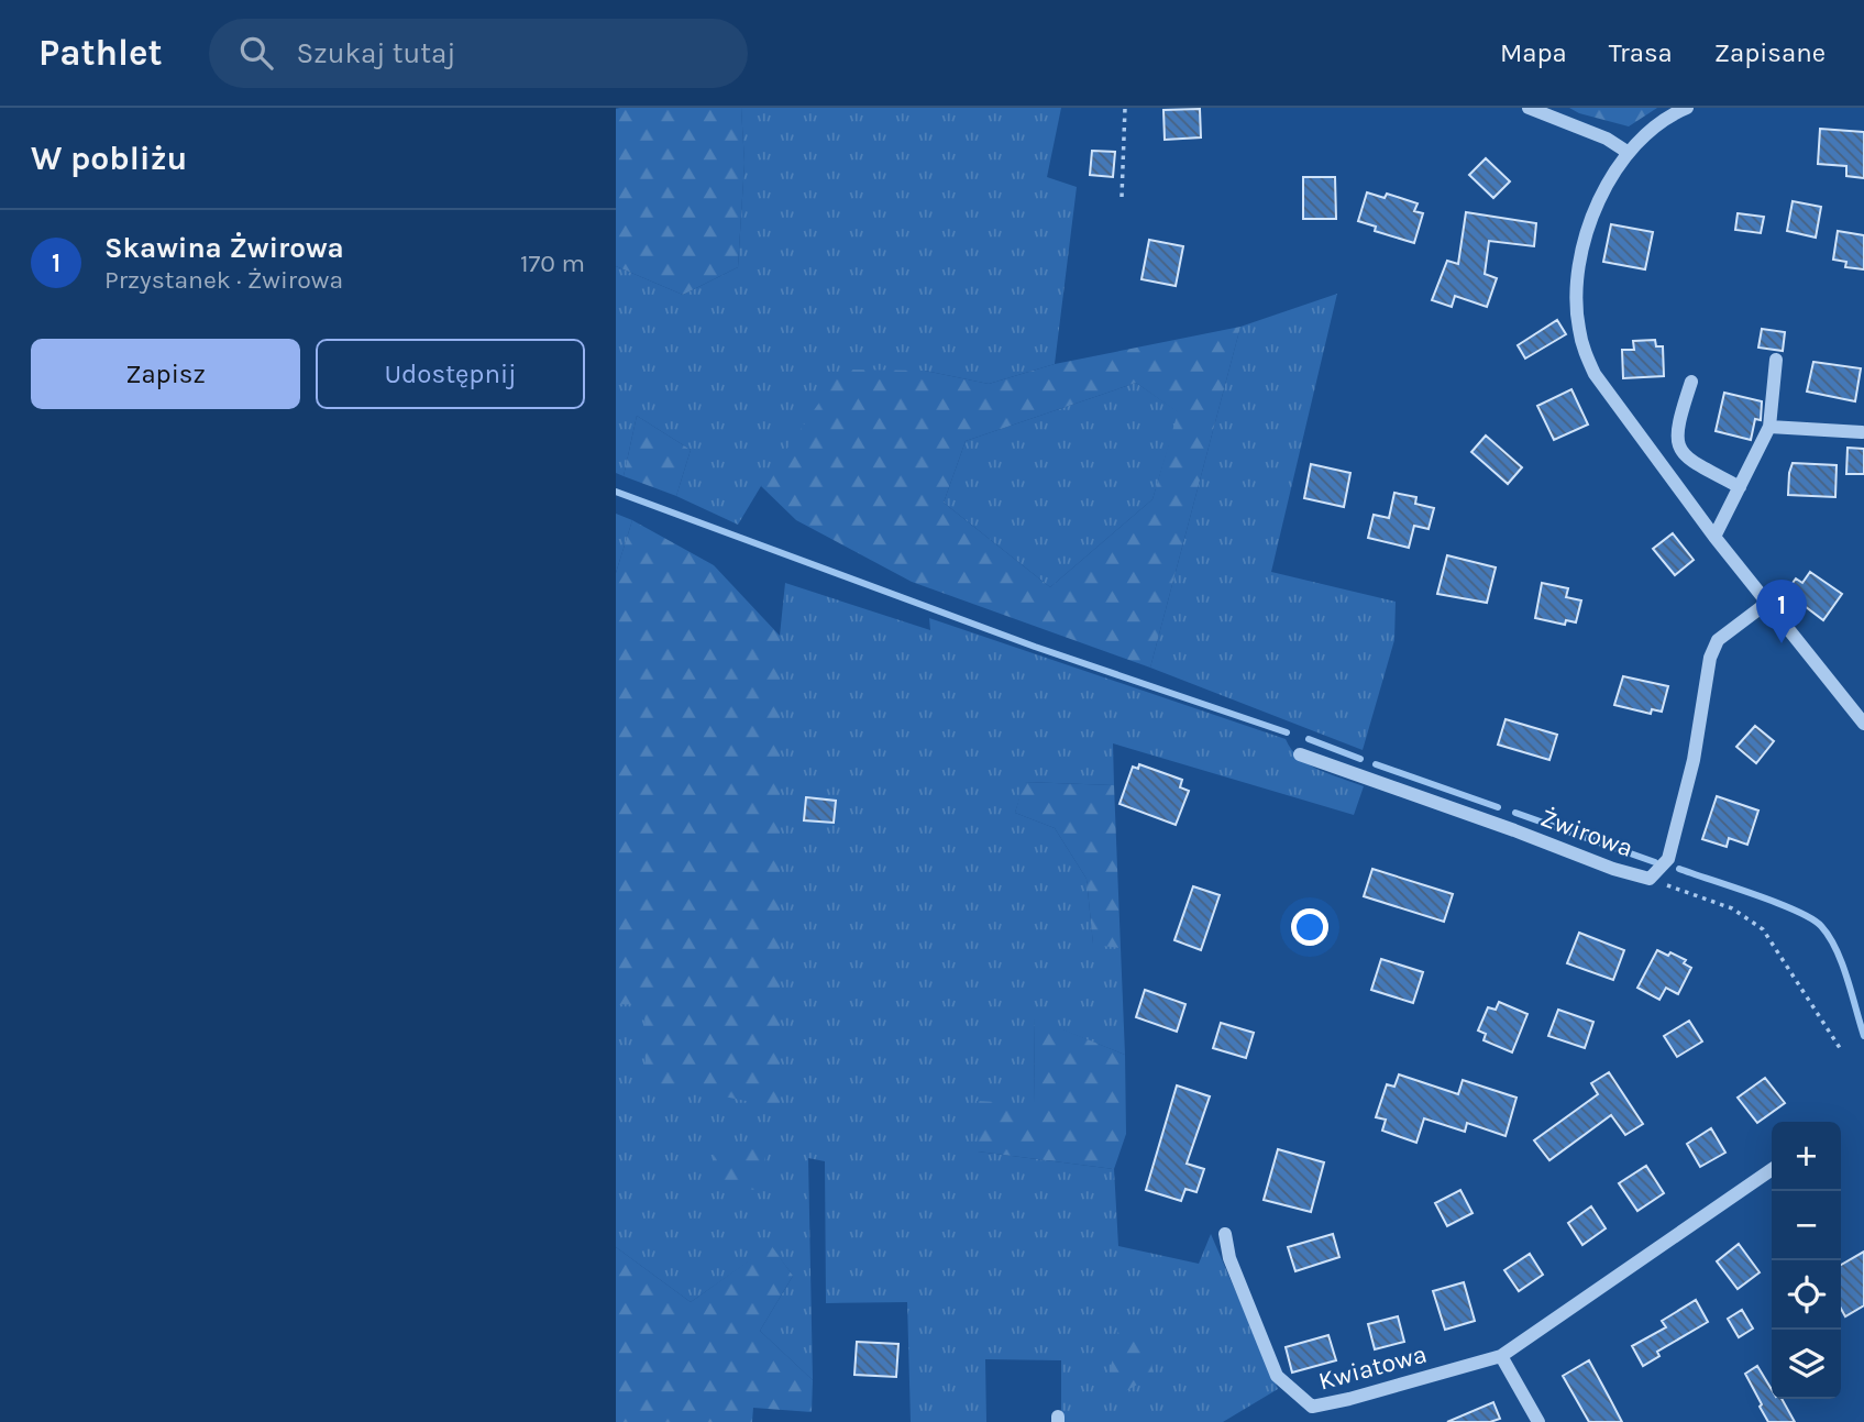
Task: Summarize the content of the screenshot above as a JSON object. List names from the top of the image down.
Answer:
{
  "streets": {
    "street": ["Żwirowa", "Kwiatowa"]
  },
  "page": {
    "header": "Pathlet",
    "search": "Szukaj tutaj",
    "nav": ["Mapa", "Trasa", "Zapisane"],
    "heading": "W pobliżu",
    "list": [
      {
        "mark": "1",
        "name": "Skawina Żwirowa",
        "note": "Przystanek · Żwirowa",
        "value": "170 m"
      }
    ],
    "buttons": ["Zapisz", "Udostępnij"],
    "pins": "1",
    "map_buttons": ["+", "−"]
  }
}
